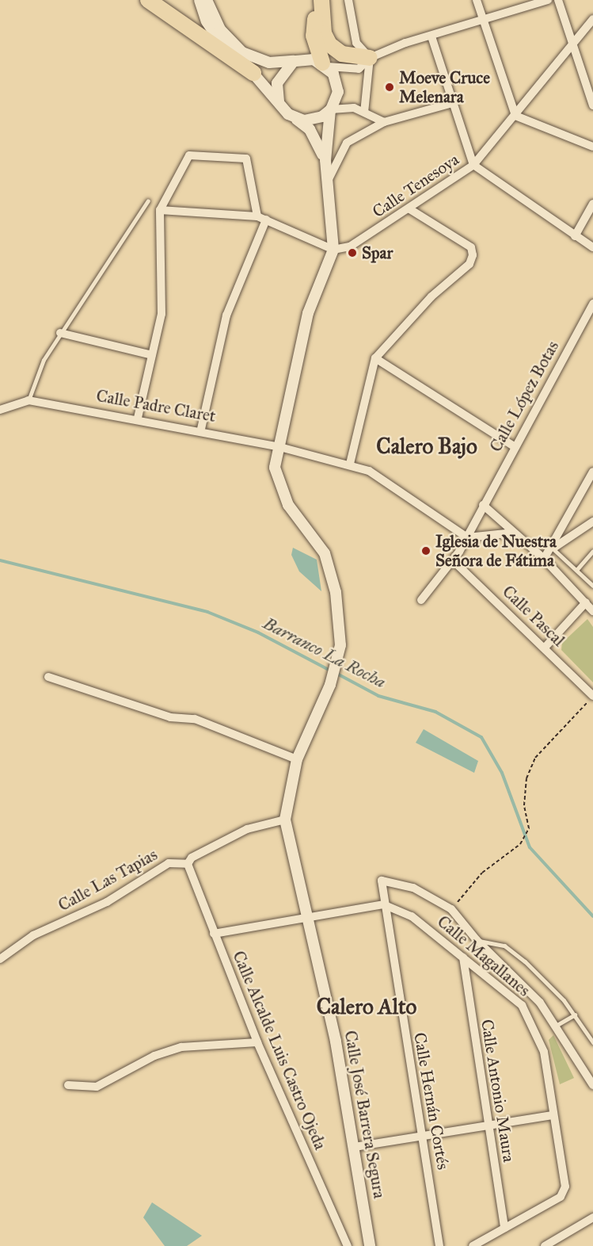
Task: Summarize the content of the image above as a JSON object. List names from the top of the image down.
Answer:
{
  "streets": {
    "street": [
      "Calle Tenesoya",
      "Calle López Botas",
      "Calle Padre Claret",
      "Calle Pascal",
      "Calle Las Tapias",
      "Calle Magallanes",
      "Calle Alcalde Luis Castro Ojeda",
      "Calle Antonio Maura",
      "Calle Hernán Cortés",
      "Calle José Barrera Segura"
    ]
  },
  "crossings": [
    ["Calle López Botas", "Calle Padre Claret"],
    ["Calle López Botas", "Calle Pascal"],
    ["Calle Padre Claret", "Calle José Barrera Segura"],
    ["Calle Las Tapias", "Calle Alcalde Luis Castro Ojeda"],
    ["Calle Magallanes", "Calle Antonio Maura"],
    ["Calle Magallanes", "Calle Hernán Cortés"]
  ],
  "districts": ["Calero Bajo", "Calero Alto"],
  "water": ["Barranco La Rocha"],
  "places": ["Moeve Cruce Melenara", "Spar", "Iglesia de Nuestra Señora de Fátima"]
}
